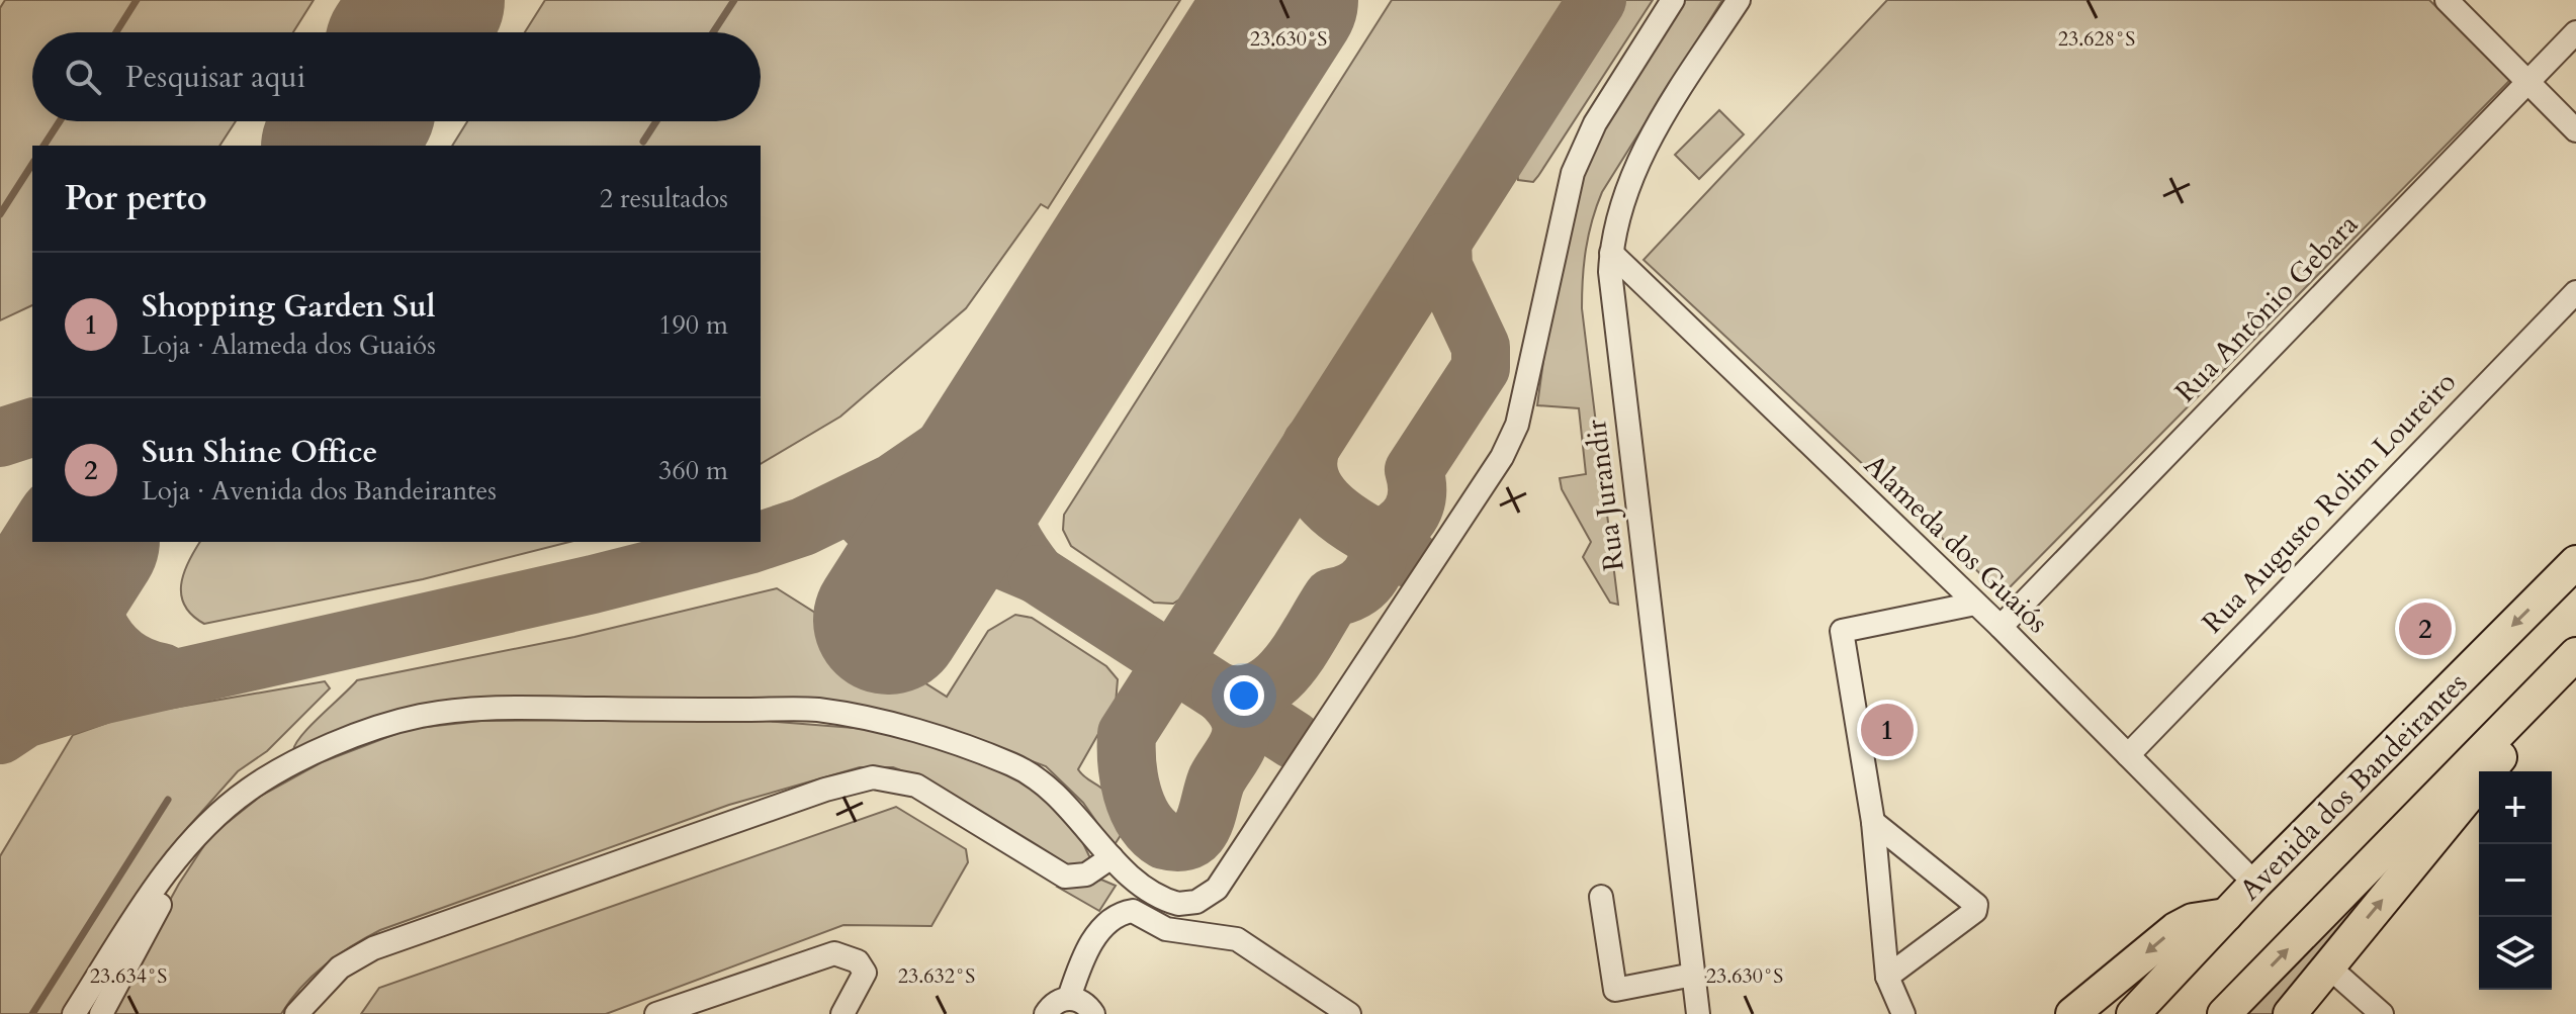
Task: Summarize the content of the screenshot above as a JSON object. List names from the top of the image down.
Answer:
{
  "streets": {
    "highway": ["Avenida dos Bandeirantes"],
    "street": [
      "Rua Antônio Gebara",
      "Rua Jurandir",
      "Rua Augusto Rolim Loureiro",
      "Alameda dos Guaiós"
    ]
  },
  "crossings": [
    ["Rua Antônio Gebara", "Alameda dos Guaiós"],
    ["Rua Jurandir", "Alameda dos Guaiós"],
    ["Rua Augusto Rolim Loureiro", "Alameda dos Guaiós"],
    ["Alameda dos Guaiós", "Avenida dos Bandeirantes"]
  ],
  "page": {
    "search": "Pesquisar aqui",
    "heading": ["Por perto", "2 resultados"],
    "list": [
      {
        "mark": "1",
        "name": "Shopping Garden Sul",
        "note": "Loja · Alameda dos Guaiós",
        "value": "190 m"
      },
      {
        "mark": "2",
        "name": "Sun Shine Office",
        "note": "Loja · Avenida dos Bandeirantes",
        "value": "360 m"
      }
    ],
    "pins": ["2", "1"],
    "map_buttons": ["+", "−"]
  },
  "coordinates": [
    "23.630°S",
    "23.628°S",
    "23.634°S",
    "23.632°S"
  ]
}
